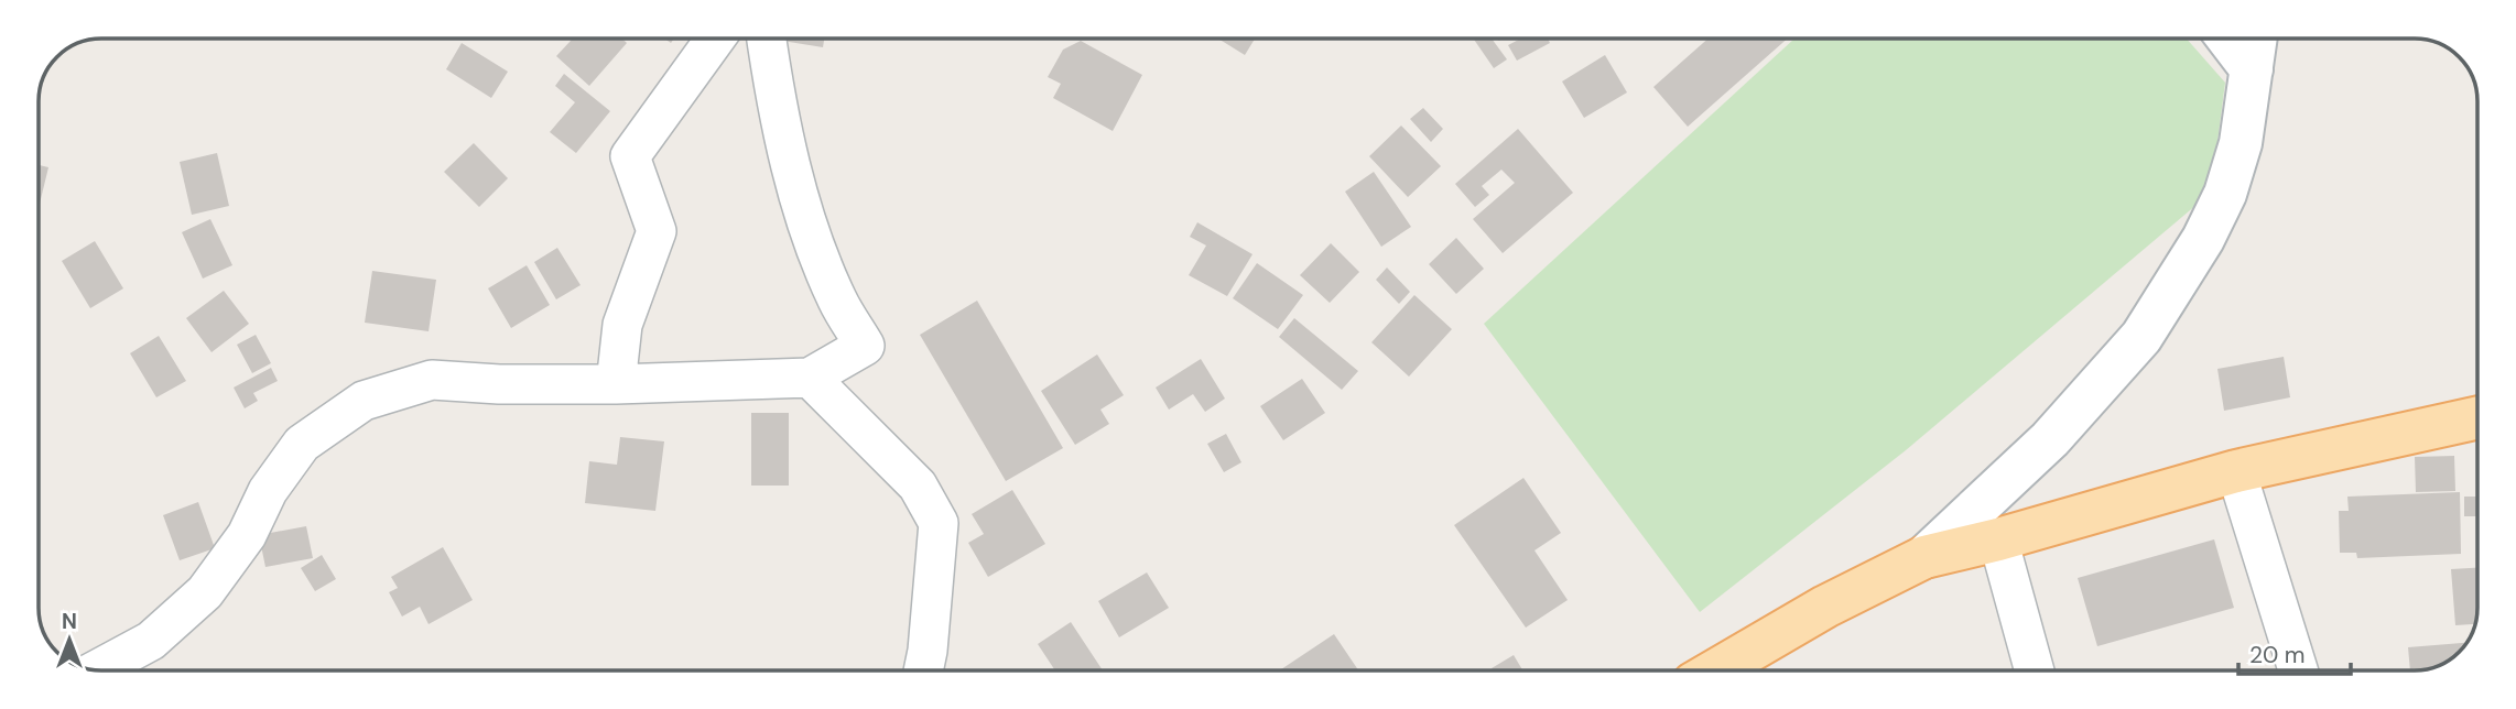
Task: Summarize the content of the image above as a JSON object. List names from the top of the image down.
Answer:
{
  "scale_bar": "20 m",
  "north": "top"
}
